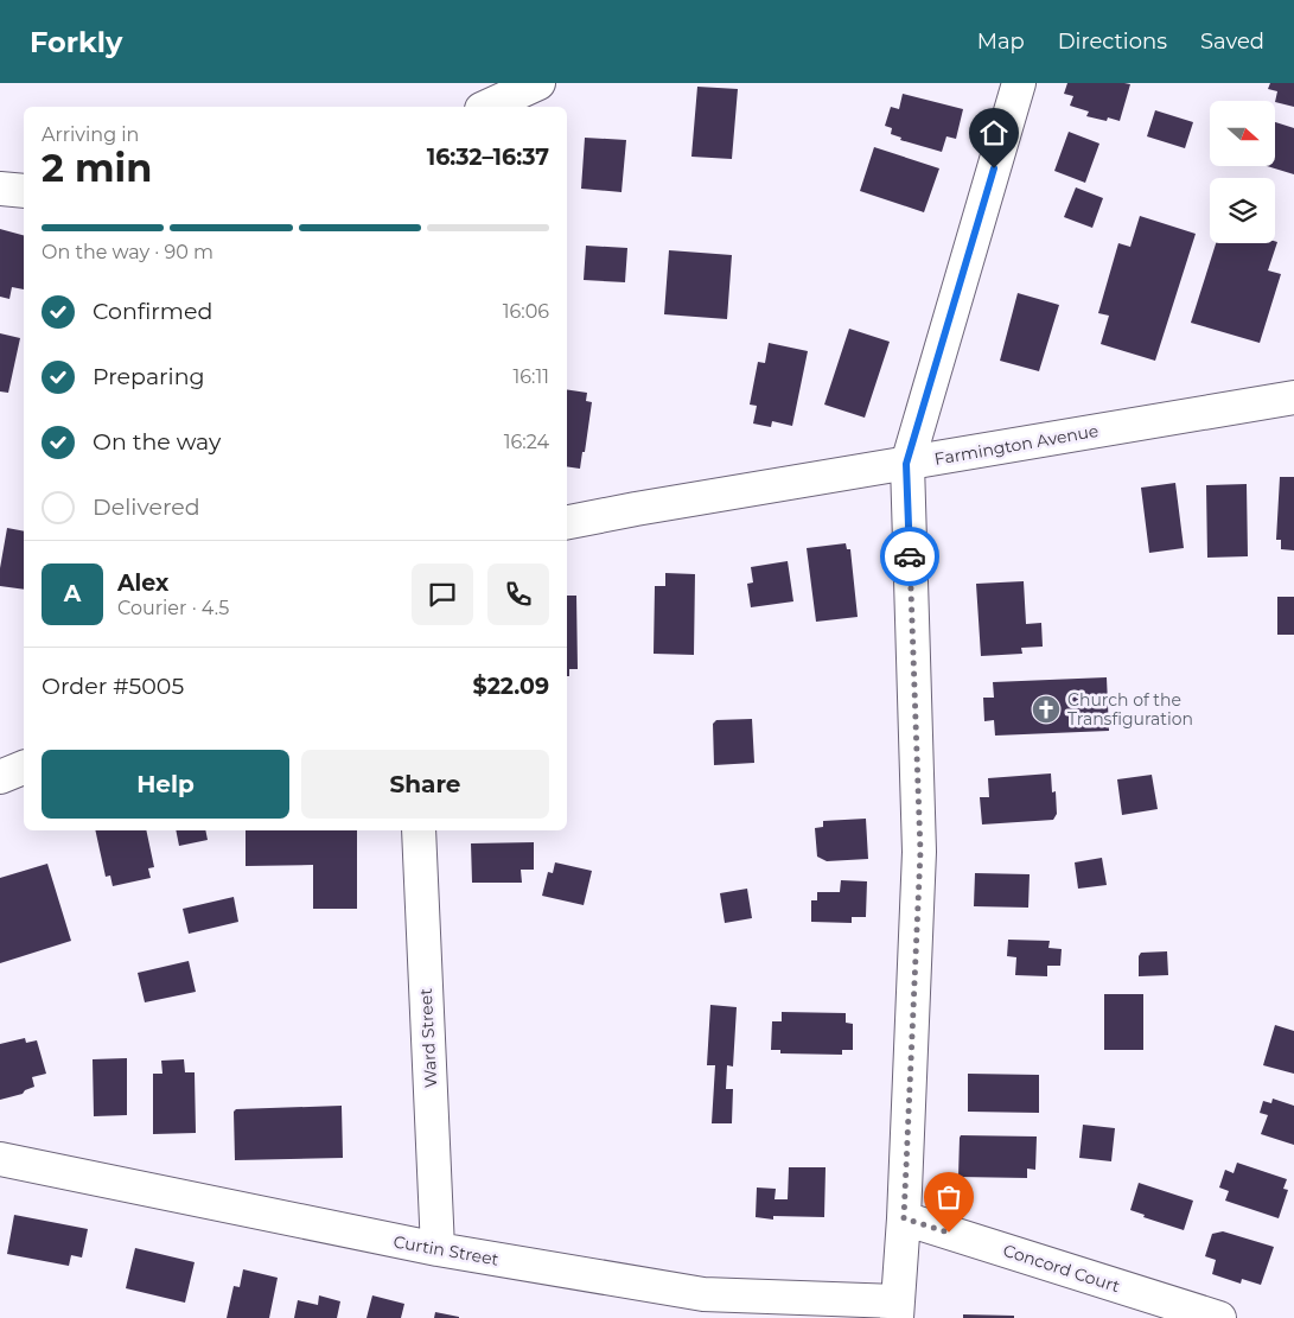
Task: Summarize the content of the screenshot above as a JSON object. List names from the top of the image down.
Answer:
{
  "streets": {
    "street": [
      "Farmington Avenue",
      "Ward Street",
      "Curtin Street",
      "Concord Court"
    ]
  },
  "crossings": [
    ["Ward Street", "Curtin Street"]
  ],
  "places": {
    "church": ["Church of the Transfiguration"]
  },
  "north": "right",
  "page": {
    "header": "Forkly",
    "nav": ["Map", "Directions", "Saved"],
    "heading": ["2 min", "Arriving in", "16:32–16:37"],
    "panel": [
      "Alex",
      "Courier · 4.5",
      "Order #5005",
      "$22.09"
    ],
    "bar": "On the way · 90 m",
    "list": [
      ["Confirmed", "16:06"],
      ["Preparing", "16:11"],
      ["On the way", "16:24"],
      "Delivered"
    ],
    "round": "A",
    "buttons": ["Help", "Share"]
  }
}
